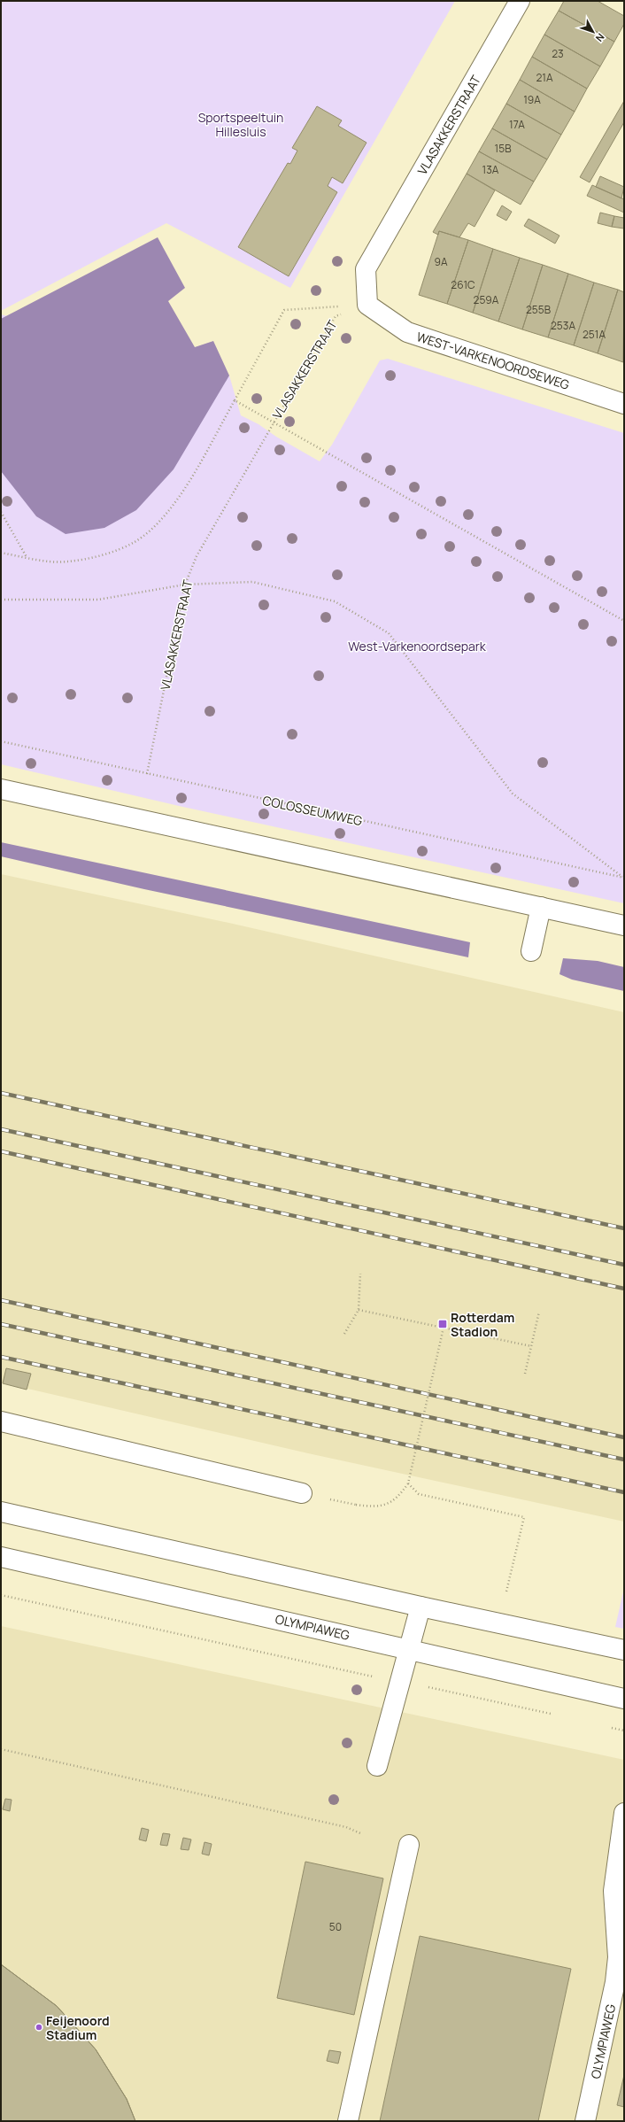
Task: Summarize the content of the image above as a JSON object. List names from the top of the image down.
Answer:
{
  "streets": {
    "main road": ["VLASAKKERSTRAAT", "WEST-VARKENOORDSEWEG", "OLYMPIAWEG"],
    "path": ["COLOSSEUMWEG"]
  },
  "crossings": [
    ["VLASAKKERSTRAAT", "WEST-VARKENOORDSEWEG"],
    ["VLASAKKERSTRAAT", "COLOSSEUMWEG"]
  ],
  "parks": ["Sportspeeltuin Hillesluis", "West-Varkenoordsepark"],
  "places": {
    "transit": ["Rotterdam Stadion"],
    "other": ["Feijenoord Stadium"]
  },
  "house_numbers": [
    "23",
    "21A",
    "19A",
    "17A",
    "15B",
    "13A",
    "9A",
    "261C",
    "259A",
    "255B",
    "253A",
    "251A",
    "50"
  ],
  "north": "bottom right"
}
